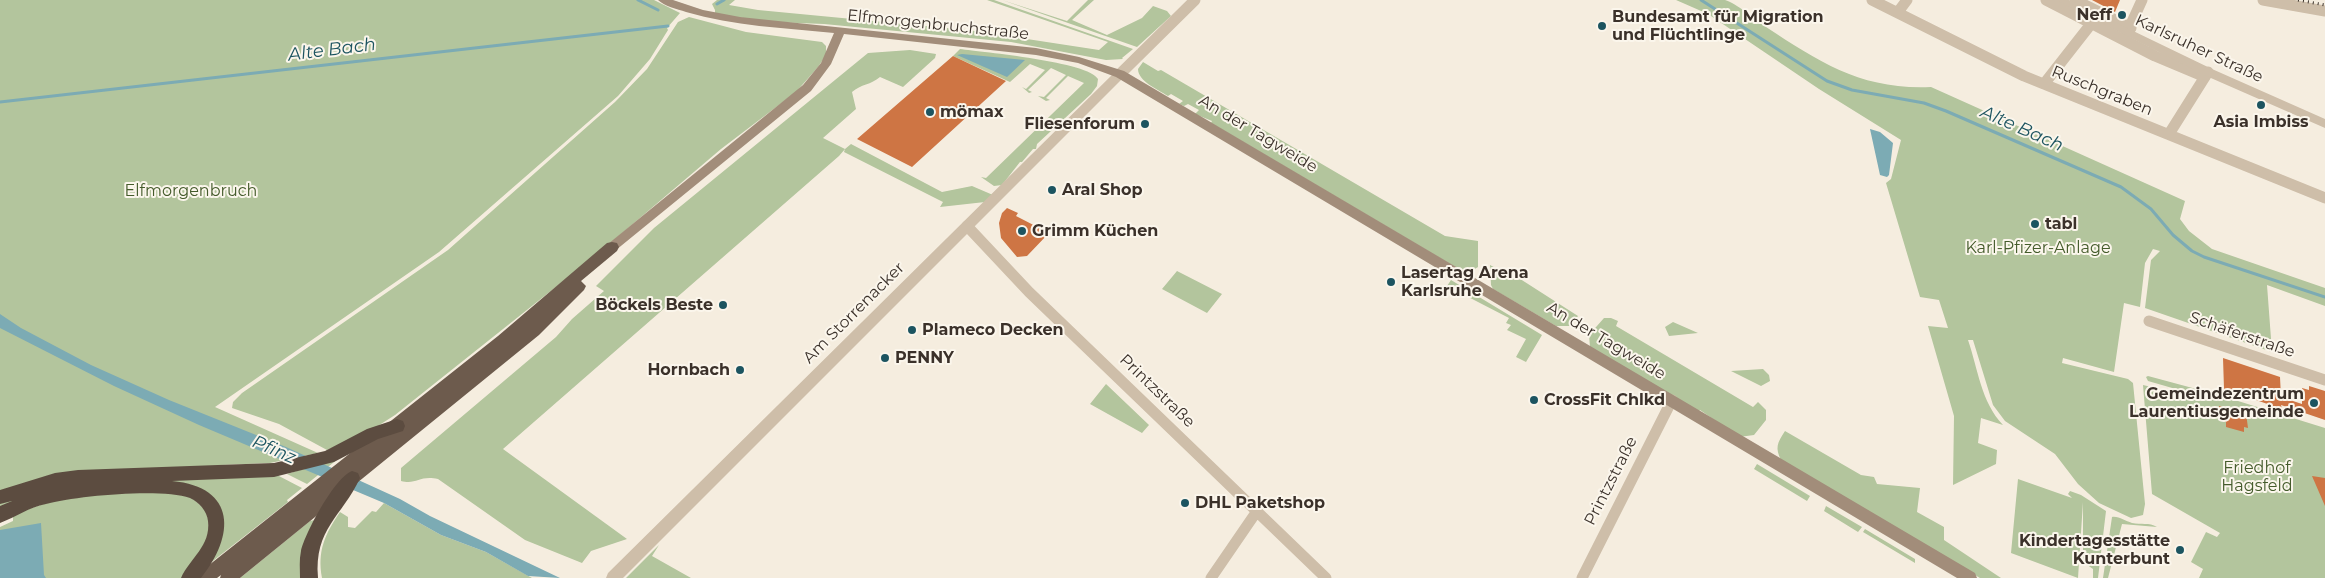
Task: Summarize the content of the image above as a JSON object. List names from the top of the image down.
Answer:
{
  "streets": {
    "main road": ["Elfmorgenbruchstraße", "An der Tagweide"],
    "street": [
      "Karlsruher Straße",
      "Ruschgraben",
      "Am Storrenacker",
      "Schäferstraße",
      "Printzstraße"
    ]
  },
  "crossings": [
    ["Elfmorgenbruchstraße", "An der Tagweide"],
    ["Elfmorgenbruchstraße", "Am Storrenacker"],
    ["An der Tagweide", "Am Storrenacker"],
    ["An der Tagweide", "Printzstraße"],
    ["Am Storrenacker", "Printzstraße"]
  ],
  "water": ["Alte Bach", "Pfinz"],
  "parks": ["Elfmorgenbruch", "Karl-Pfizer-Anlage", "Friedhof Hagsfeld"],
  "places": [
    "Neff",
    "Bundesamt für Migration und Flüchtlinge",
    "Asia Imbiss",
    "mömax",
    "Fliesenforum",
    "Aral Shop",
    "tabl",
    "Grimm Küchen",
    "Lasertag Arena Karlsruhe",
    "Böckels Beste",
    "Plameco Decken",
    "PENNY",
    "Hornbach",
    "CrossFit Chlkd",
    "Gemeindezentrum Laurentiusgemeinde",
    "DHL Paketshop",
    "Kindertagesstätte Kunterbunt"
  ]
}
